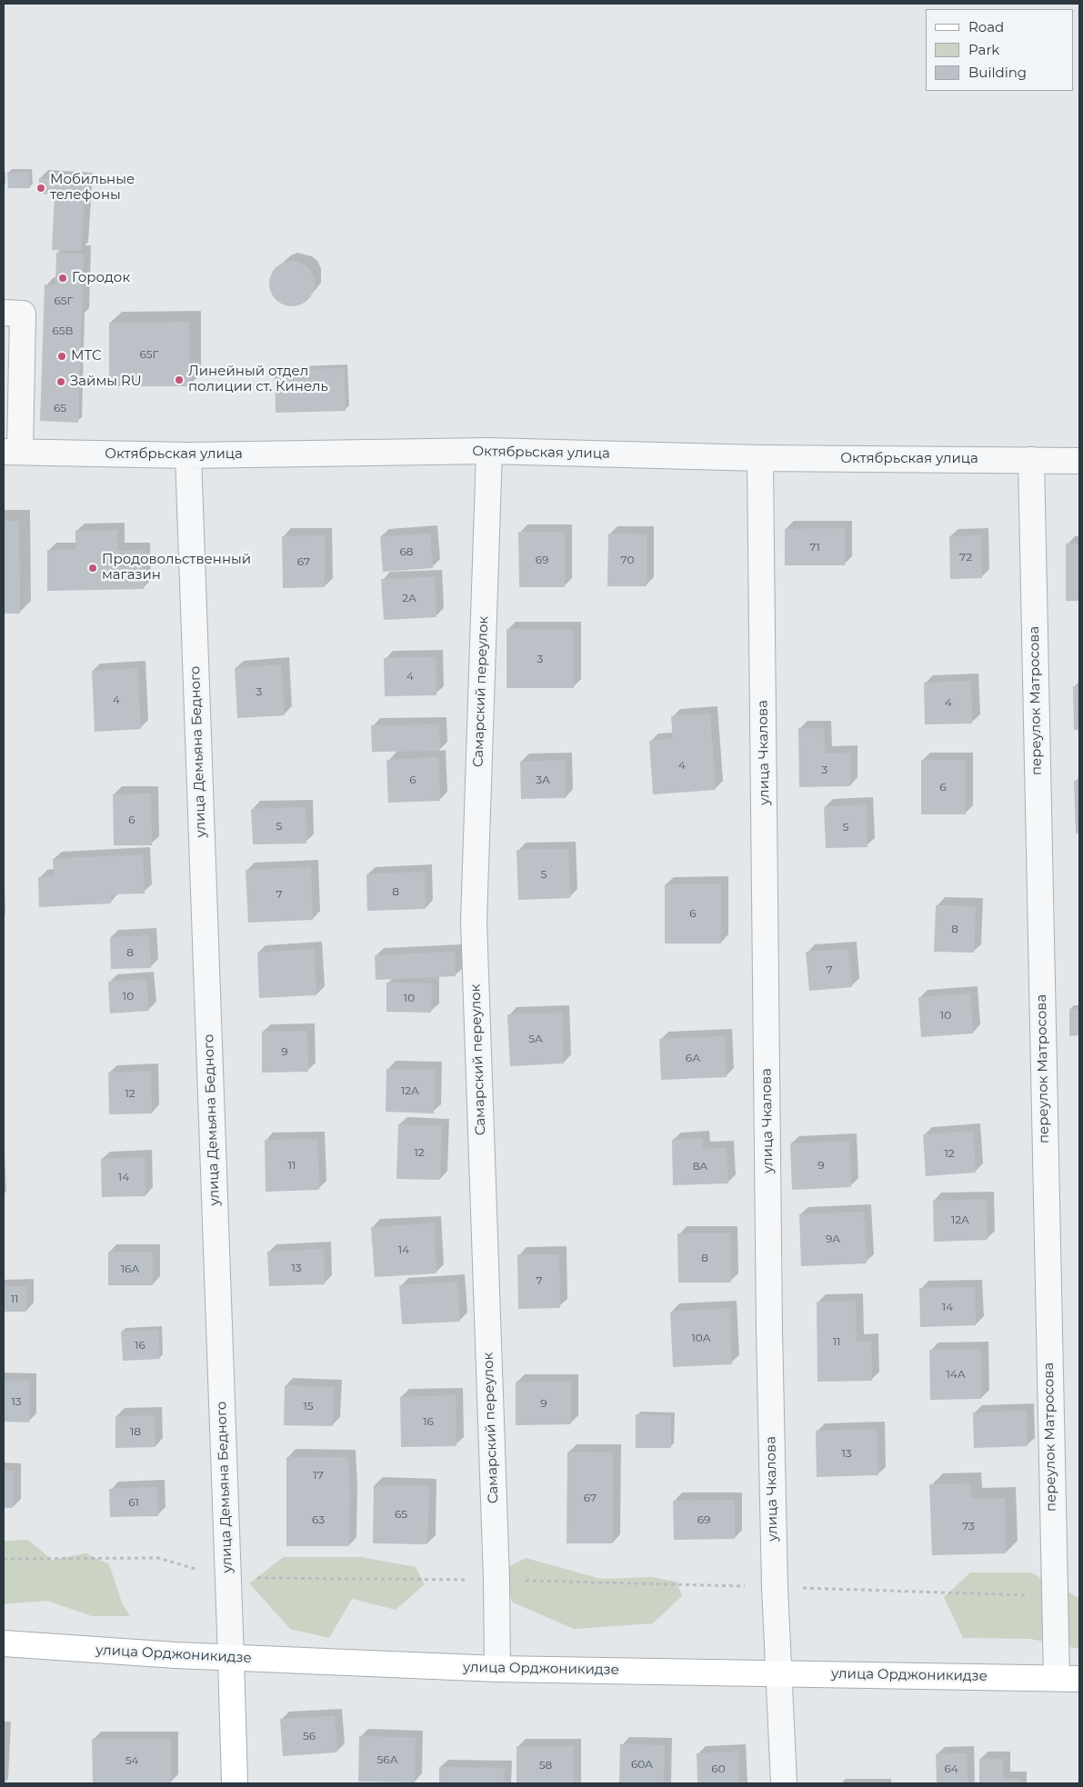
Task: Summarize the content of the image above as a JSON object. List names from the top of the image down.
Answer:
{
  "streets": {
    "main road": ["улица Демьяна Бедного", "улица Орджоникидзе"],
    "street": [
      "Октябрьская улица",
      "Самарский переулок",
      "переулок Матросова",
      "улица Чкалова"
    ]
  },
  "crossings": [
    ["Октябрьская улица", "Самарский переулок"],
    ["Октябрьская улица", "переулок Матросова"],
    ["Октябрьская улица", "улица Демьяна Бедного"],
    ["Октябрьская улица", "улица Чкалова"],
    ["Самарский переулок", "улица Орджоникидзе"],
    ["переулок Матросова", "улица Орджоникидзе"],
    ["улица Демьяна Бедного", "улица Орджоникидзе"],
    ["улица Чкалова", "улица Орджоникидзе"]
  ],
  "places": [
    "Мобильные телефоны",
    "Городок",
    "МТС",
    "Линейный отдел полиции ст. Кинель",
    "Займы RU",
    "Продовольственный магазин"
  ],
  "house_numbers": [
    "65Г",
    "65В",
    "65Г",
    "65",
    "71",
    "68",
    "72",
    "69",
    "70",
    "67",
    "2А",
    "3",
    "4",
    "3",
    "4",
    "4",
    "4",
    "3",
    "6",
    "3А",
    "6",
    "6",
    "5",
    "5",
    "5",
    "8",
    "7",
    "6",
    "8",
    "8",
    "7",
    "10",
    "10",
    "10",
    "5А",
    "9",
    "6А",
    "12А",
    "12",
    "12",
    "12",
    "11",
    "9",
    "8А",
    "14",
    "12А",
    "9А",
    "14",
    "8",
    "13",
    "16А",
    "7",
    "11",
    "14",
    "10А",
    "11",
    "16",
    "14А",
    "13",
    "9",
    "15",
    "16",
    "18",
    "13",
    "17",
    "67",
    "61",
    "65",
    "63",
    "69",
    "73",
    "56",
    "56А",
    "54",
    "60А",
    "58",
    "60",
    "64"
  ],
  "legend": ["Road", "Park", "Building"]
}
